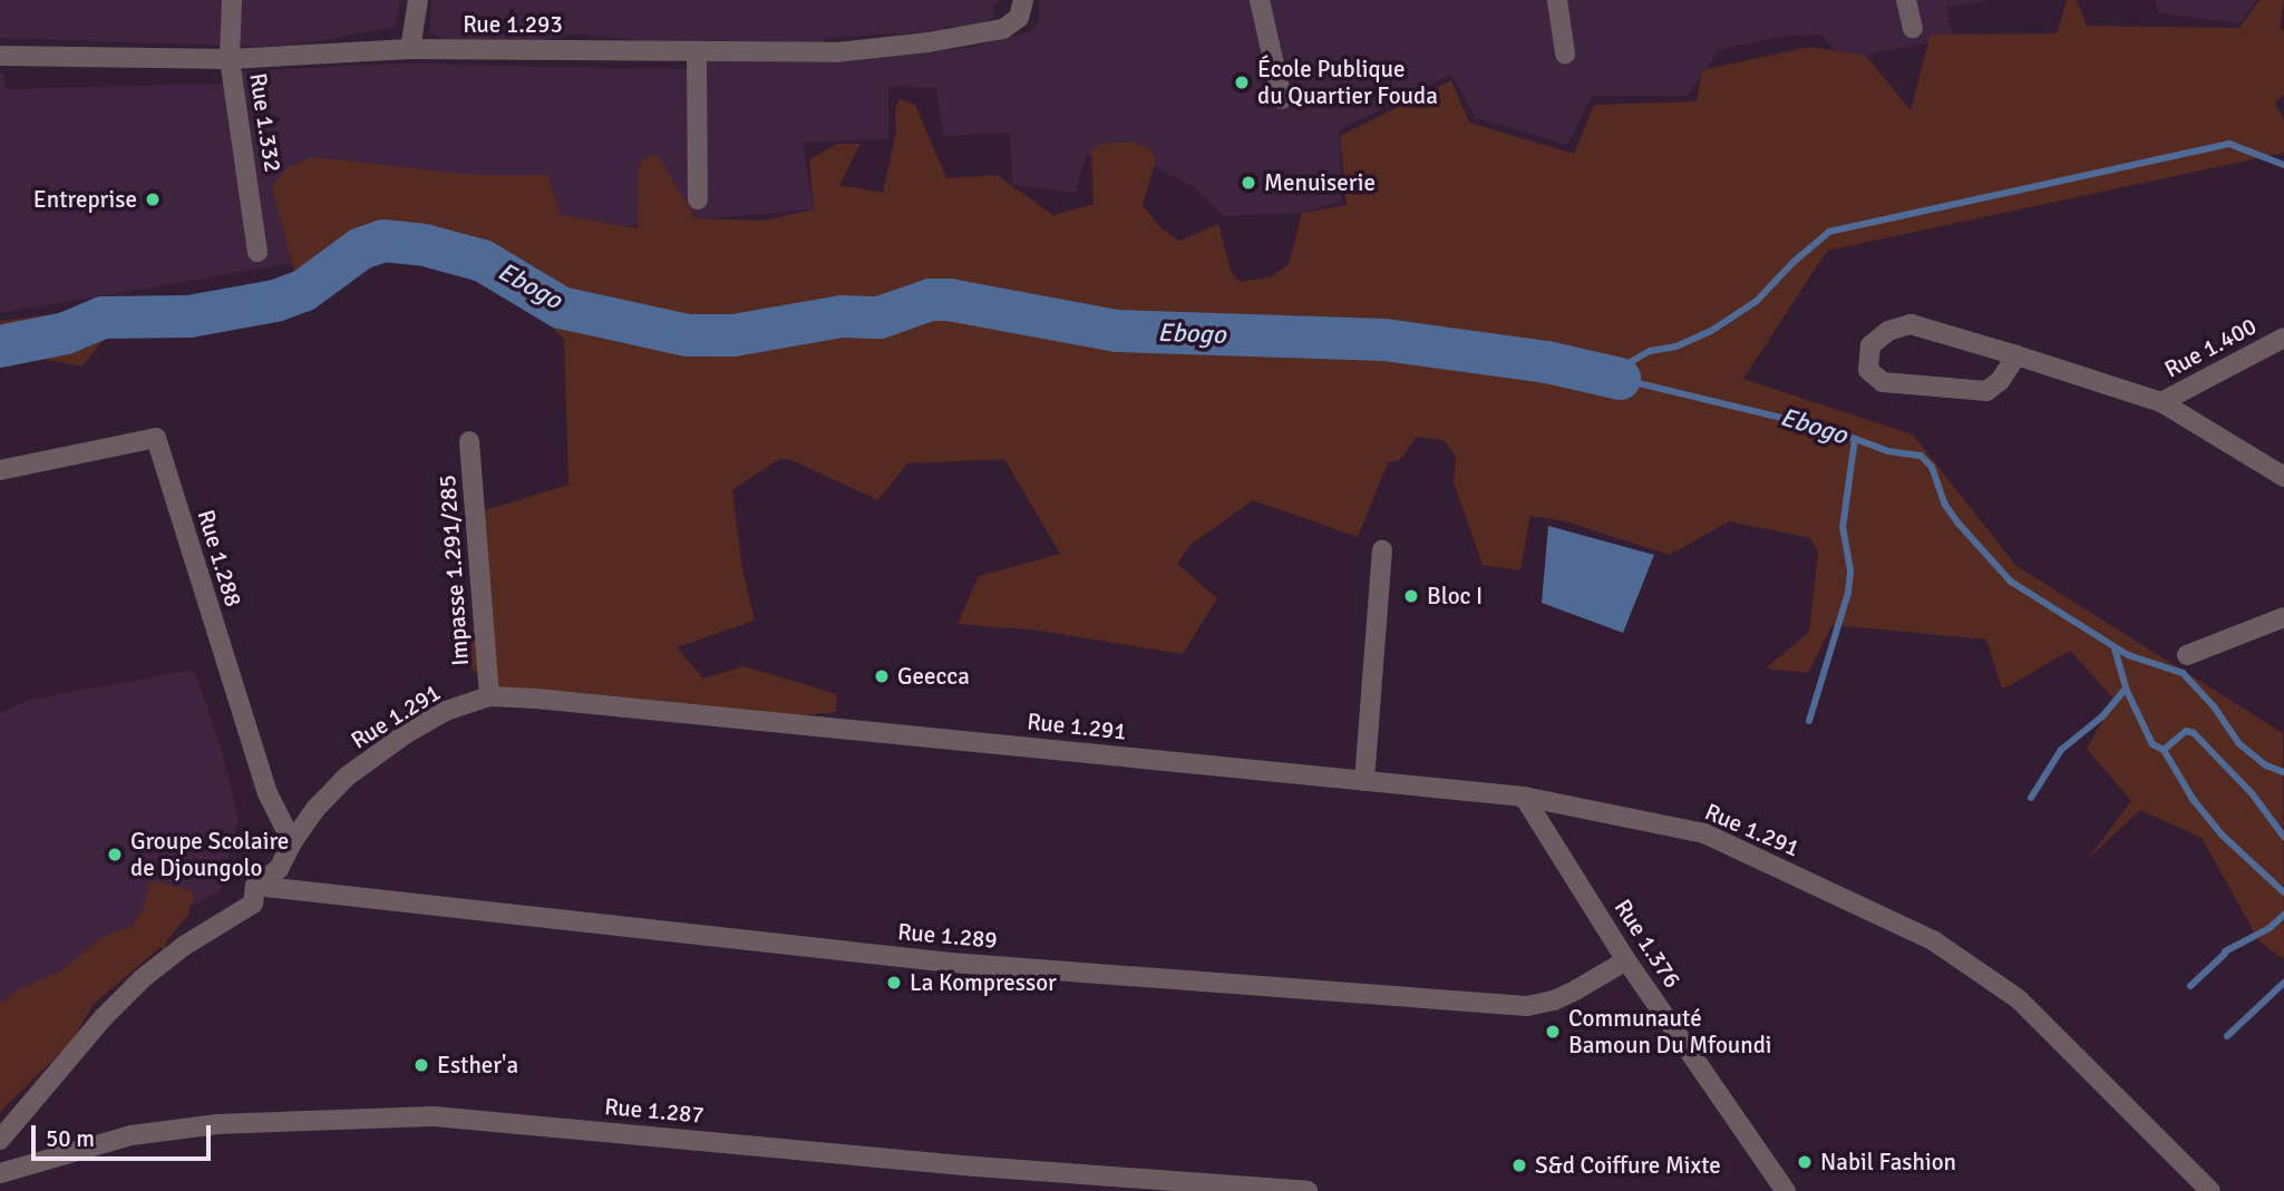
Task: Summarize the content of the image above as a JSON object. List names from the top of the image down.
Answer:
{
  "streets": {
    "street": [
      "Rue 1.293",
      "Rue 1.332",
      "Rue 1.400",
      "Rue 1.288",
      "Impasse 1.291/285",
      "Rue 1.291",
      "Rue 1.289",
      "Rue 1.376",
      "Rue 1.287"
    ]
  },
  "crossings": [
    ["Rue 1.293", "Rue 1.332"],
    ["Rue 1.288", "Rue 1.291"],
    ["Impasse 1.291/285", "Rue 1.291"],
    ["Rue 1.291", "Rue 1.289"],
    ["Rue 1.291", "Rue 1.376"],
    ["Rue 1.289", "Rue 1.376"]
  ],
  "water": ["Ebogo"],
  "places": [
    "École Publique du Quartier Fouda",
    "Menuiserie",
    "Entreprise",
    "Bloc I",
    "Geecca",
    "Groupe Scolaire de Djoungolo",
    "La Kompressor",
    "Communauté Bamoun Du Mfoundi",
    "Esther'a",
    "Nabil Fashion",
    "S&d Coiffure Mixte"
  ],
  "scale_bar": "50 m"
}
